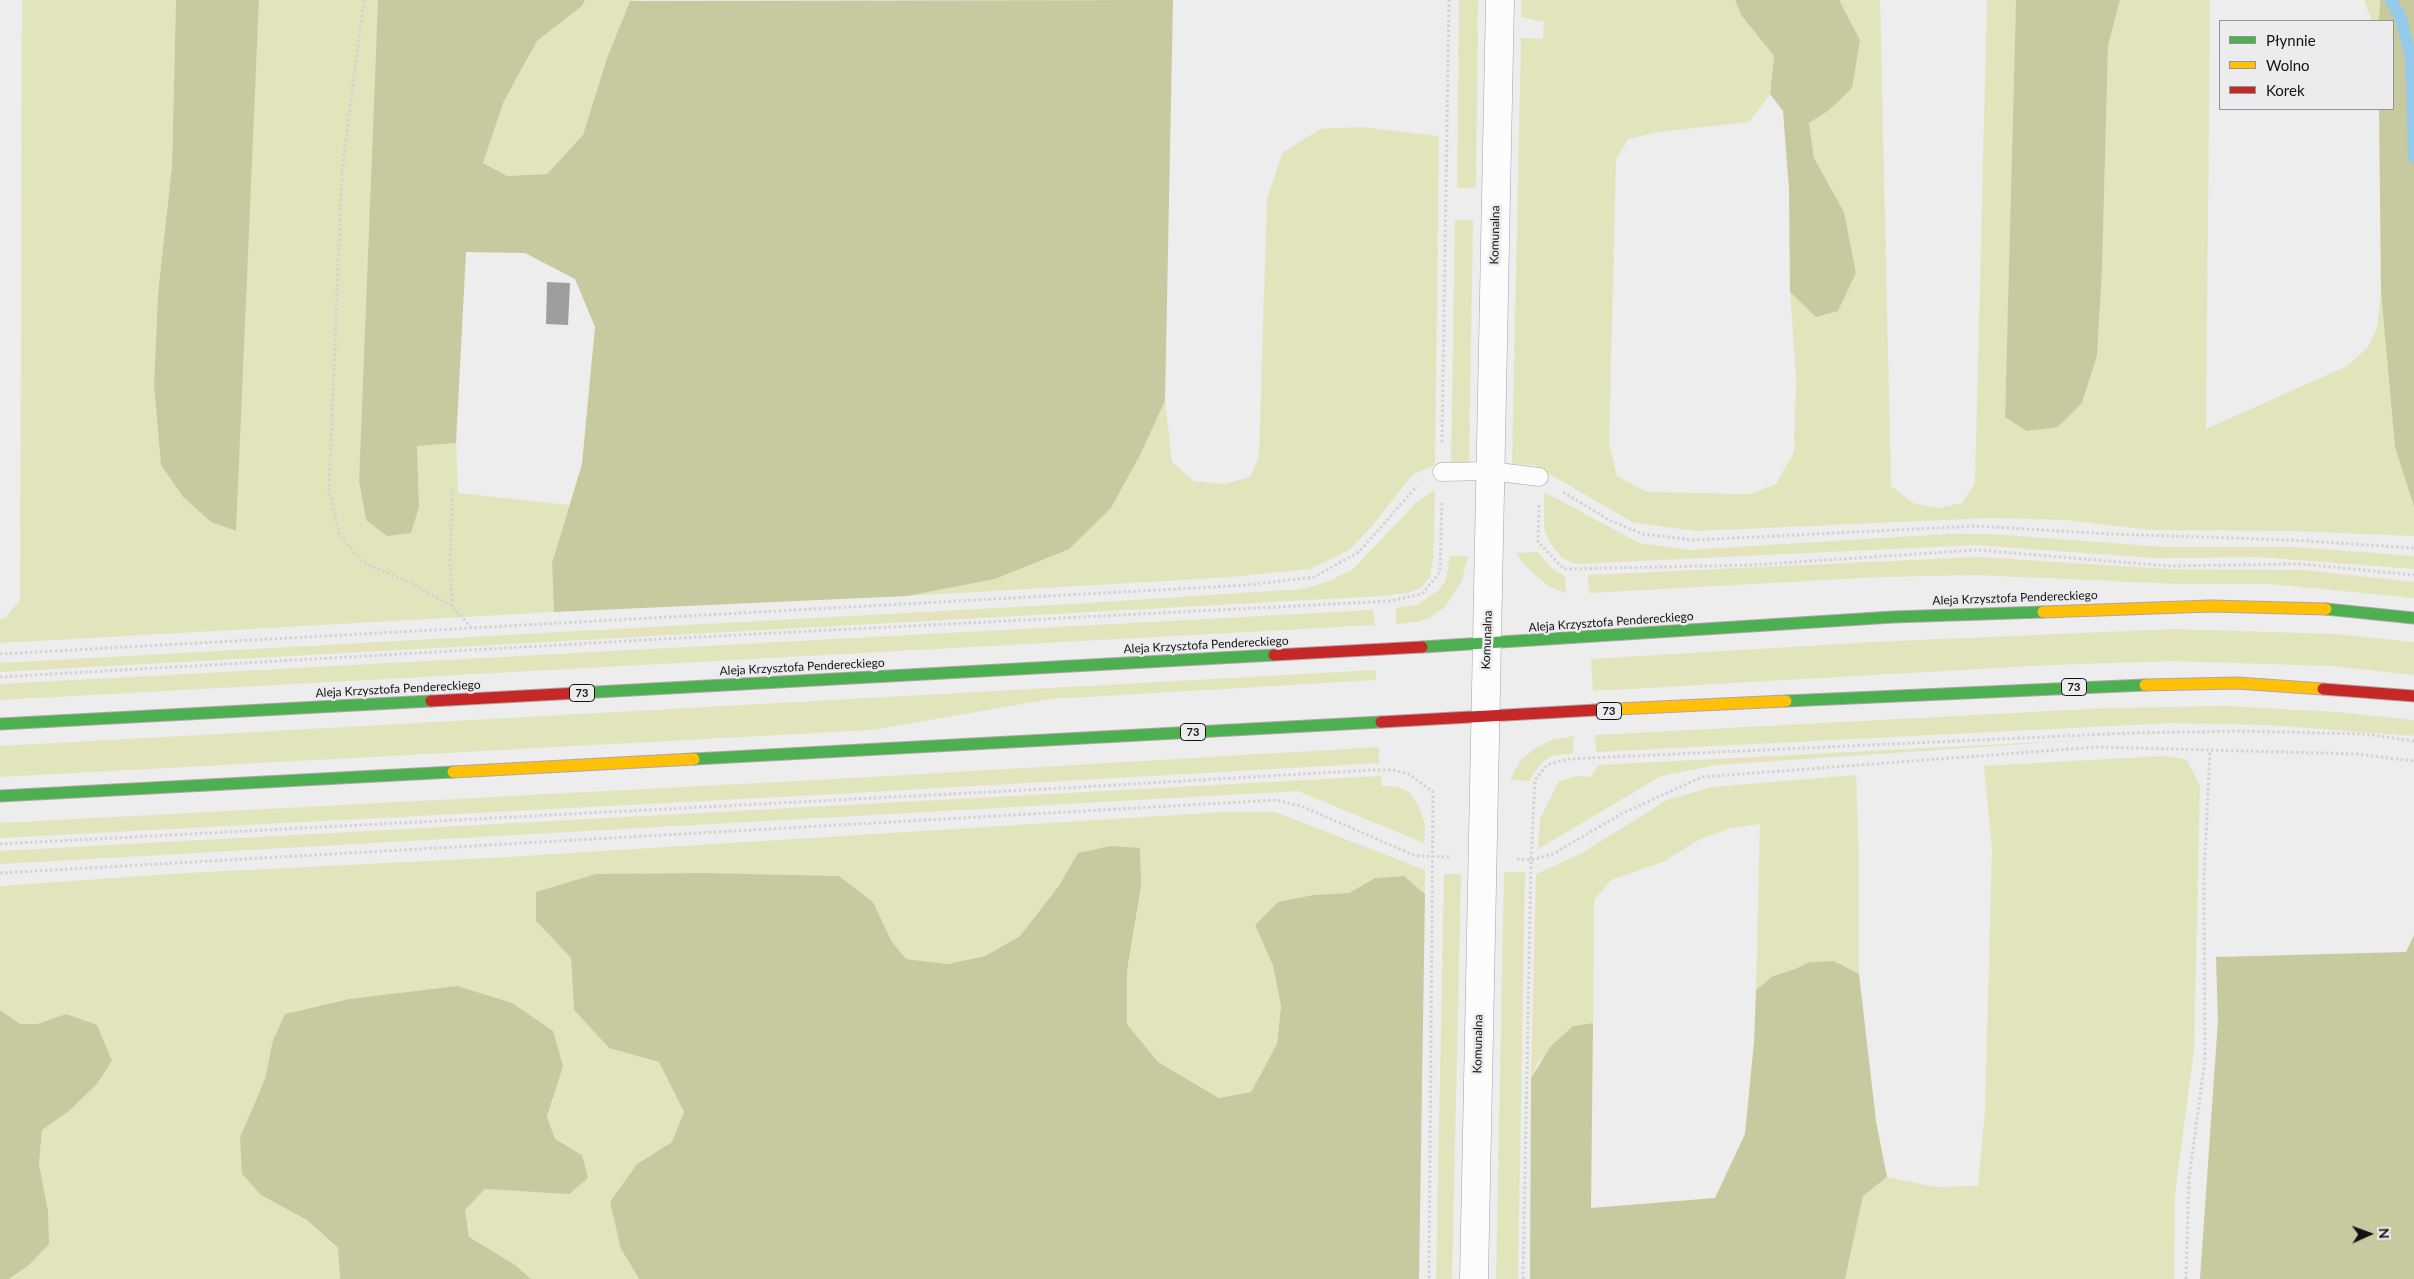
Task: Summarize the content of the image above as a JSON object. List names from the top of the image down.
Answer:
{
  "streets": {
    "main road": ["Aleja Krzysztofa Pendereckiego", "73"],
    "street": ["Komunalna"]
  },
  "crossings": [
    ["Komunalna", "Aleja Krzysztofa Pendereckiego"],
    ["Komunalna", "73"]
  ],
  "legend": ["Płynnie", "Wolno", "Korek"],
  "north": "right"
}
